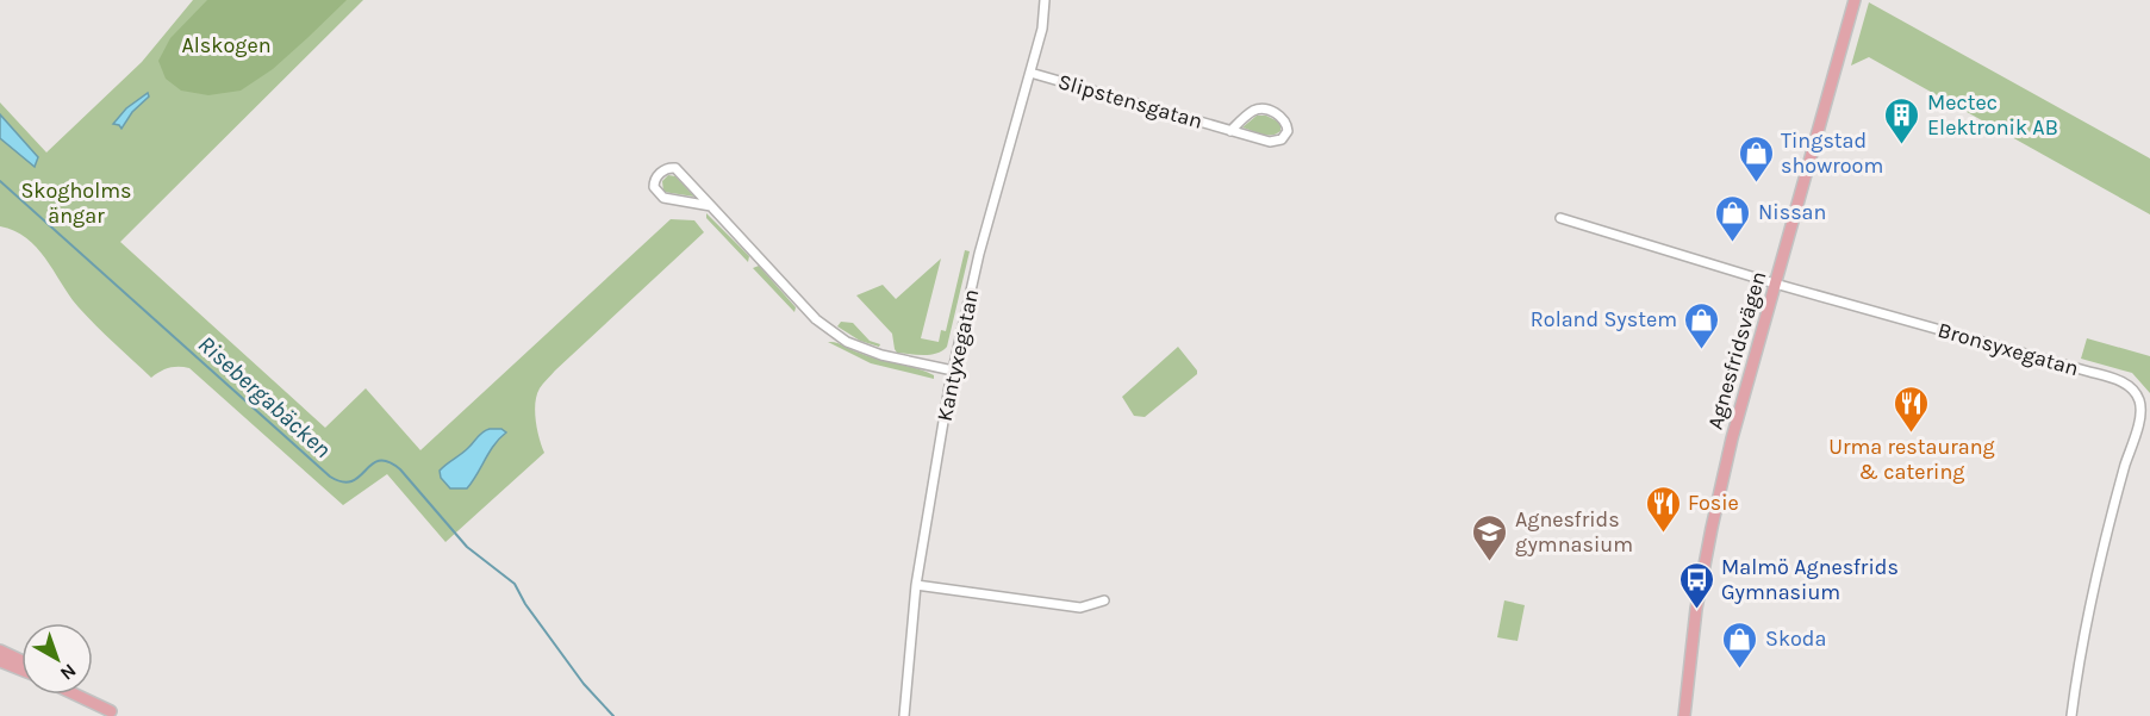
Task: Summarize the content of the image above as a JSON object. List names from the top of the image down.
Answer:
{
  "streets": {
    "main road": ["Agnesfridsvägen"],
    "street": ["Slipstensgatan", "Bronsyxegatan", "Kantyxegatan"]
  },
  "crossings": [
    ["Slipstensgatan", "Kantyxegatan"],
    ["Bronsyxegatan", "Agnesfridsvägen"]
  ],
  "water": ["Risebergabäcken"],
  "parks": ["Alskogen", "Skogholms ängar"],
  "places": {
    "building": ["Mectec Elektronik AB"],
    "shop": [
      "Tingstad showroom",
      "Nissan",
      "Roland System",
      "Skoda"
    ],
    "restaurant": ["Urma restaurang & catering", "Fosie"],
    "school or university": ["Agnesfrids gymnasium"],
    "bus stop": ["Malmö Agnesfrids Gymnasium"]
  },
  "north": "bottom right"
}
